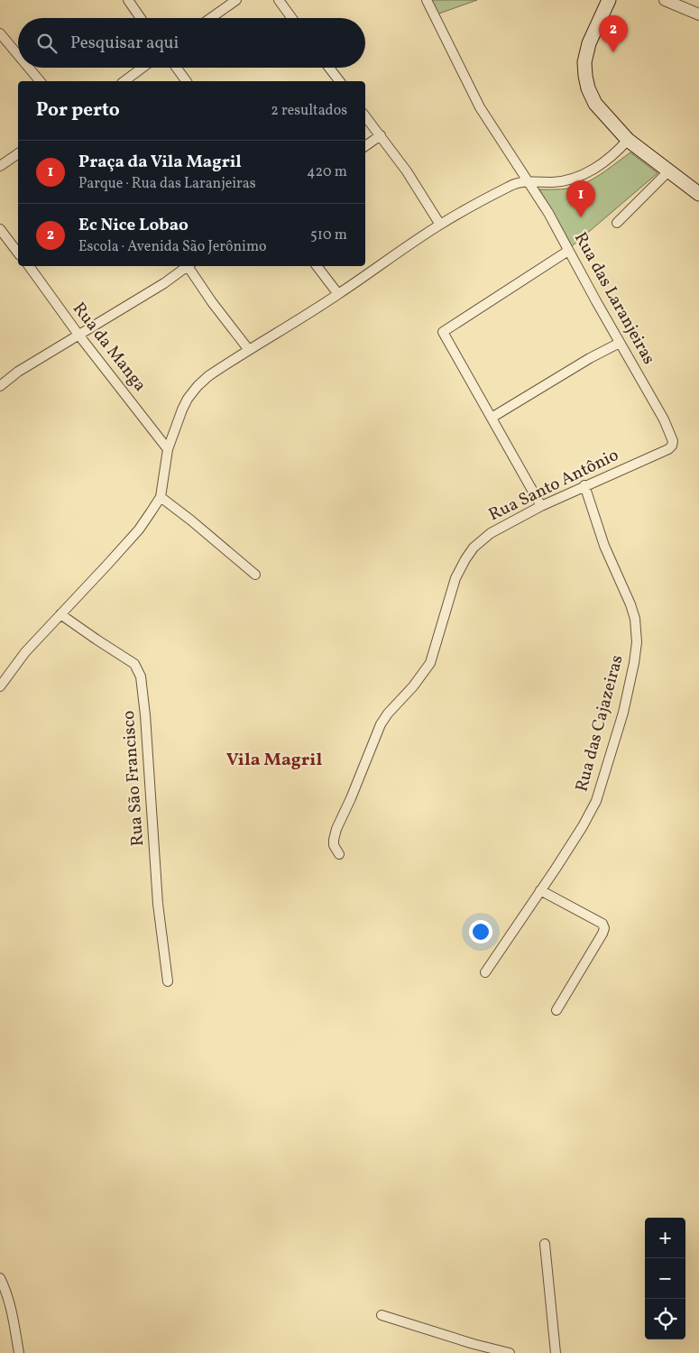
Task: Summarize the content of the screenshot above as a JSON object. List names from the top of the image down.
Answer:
{
  "streets": {
    "street": [
      "Rua das Laranjeiras",
      "Rua da Manga",
      "Rua Santo Antônio",
      "Rua das Cajazeiras",
      "Rua São Francisco"
    ]
  },
  "crossings": [
    ["Rua das Laranjeiras", "Rua Santo Antônio"],
    ["Rua Santo Antônio", "Rua das Cajazeiras"]
  ],
  "districts": ["Vila Magril"],
  "page": {
    "pins": ["2", "1"],
    "search": "Pesquisar aqui",
    "heading": ["Por perto", "2 resultados"],
    "list": [
      {
        "mark": "1",
        "name": "Praça da Vila Magril",
        "note": "Parque · Rua das Laranjeiras",
        "value": "420 m"
      },
      {
        "mark": "2",
        "name": "Ec Nice Lobao",
        "note": "Escola · Avenida São Jerônimo",
        "value": "510 m"
      }
    ],
    "map_buttons": ["+", "−"]
  }
}
